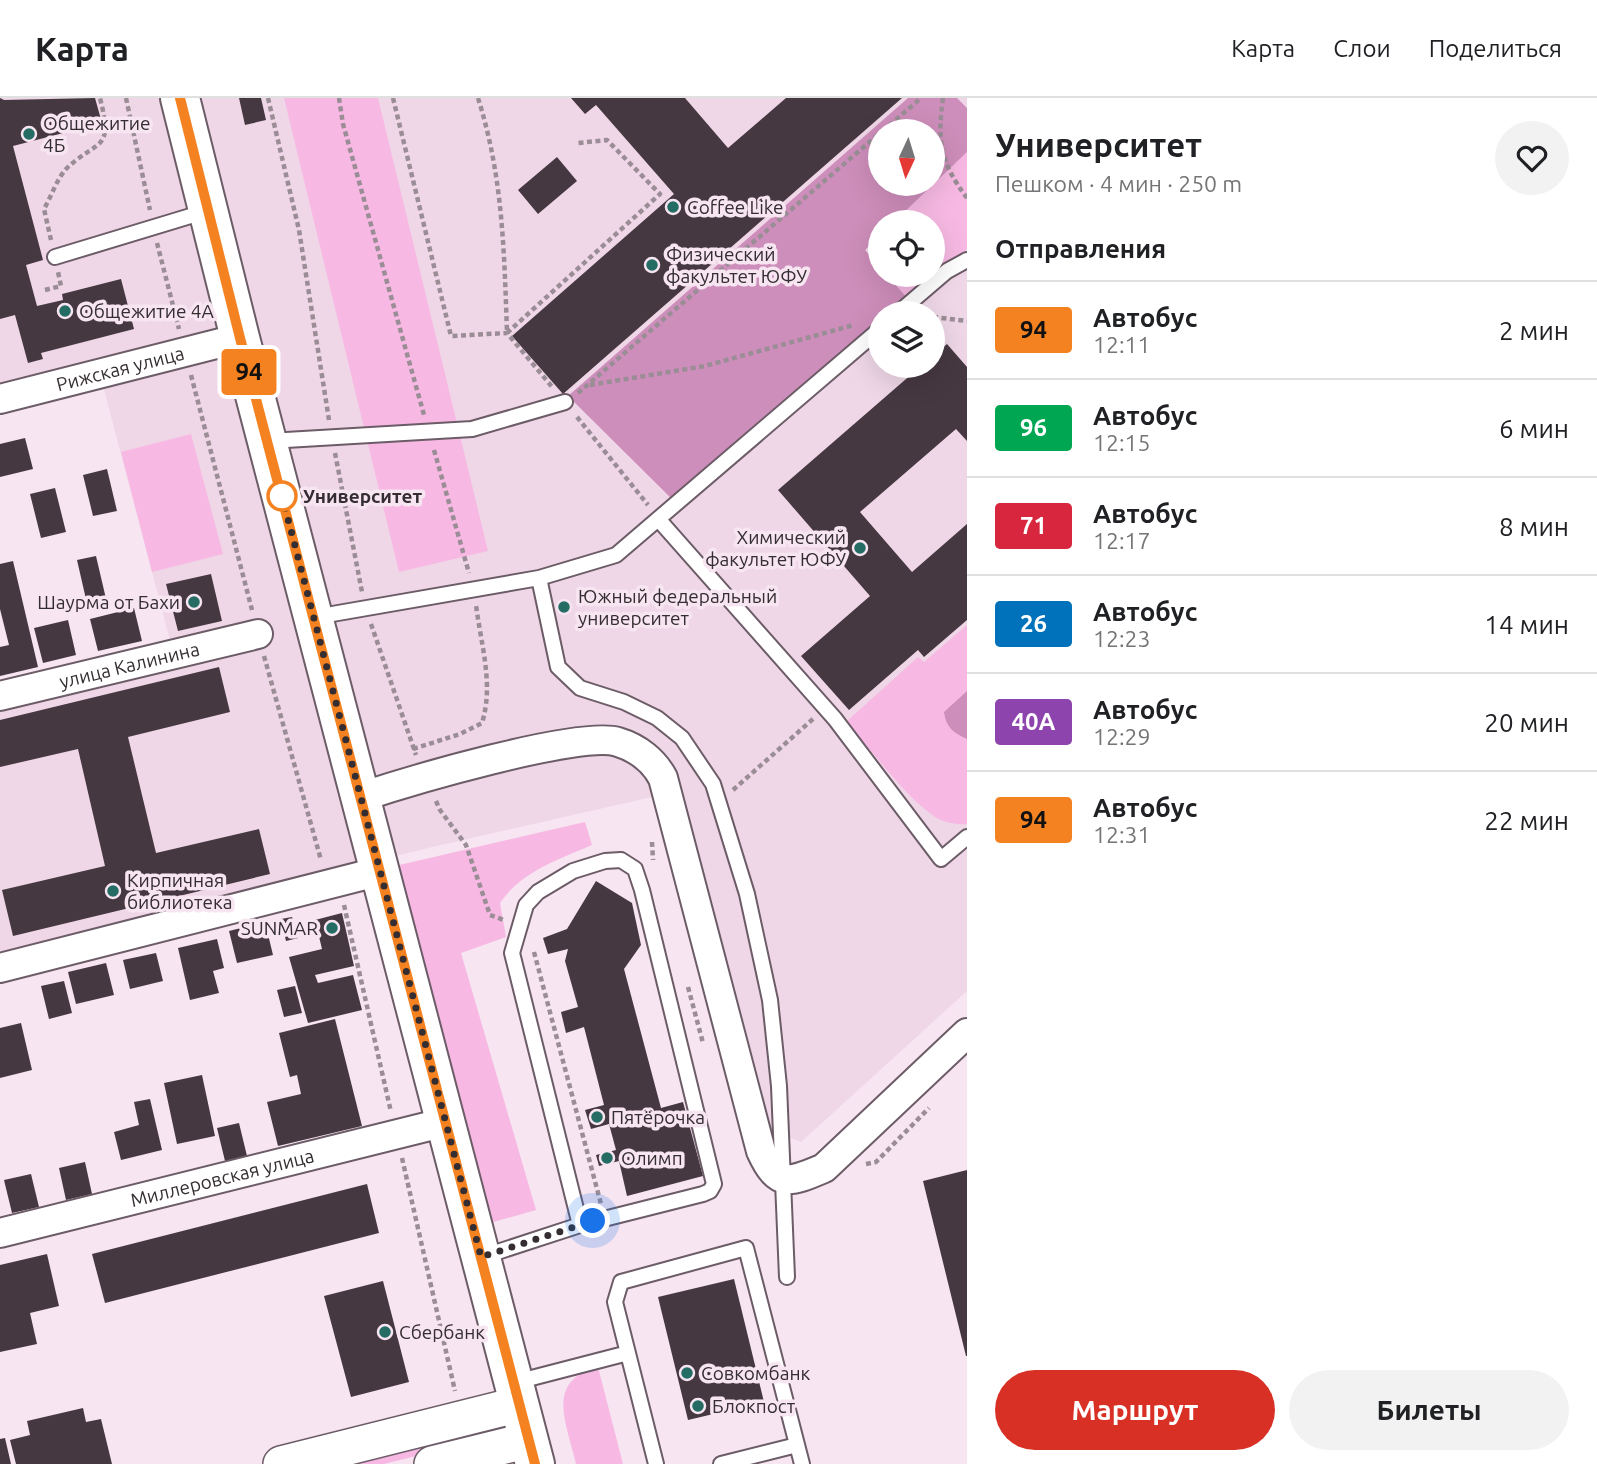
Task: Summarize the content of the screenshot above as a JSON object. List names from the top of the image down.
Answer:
{
  "streets": {
    "street": ["Рижская улица", "улица Калинина", "Миллеровская улица"]
  },
  "places": [
    "Общежитие 4Б",
    "Coffee Like",
    "Физический факультет ЮФУ",
    "Общежитие 4А",
    "Университет",
    "Химический факультет ЮФУ",
    "Шаурма от Бахи",
    "Южный федеральный университет",
    "Кирпичная библиотека",
    "SUNMAR",
    "Пятёрочка",
    "Олимп",
    "Сбербанк",
    "Совкомбанк",
    "Блокпост"
  ],
  "lines": ["bus line 94"],
  "north": "bottom",
  "page": {
    "header": "Карта",
    "nav": ["Карта", "Слои", "Поделиться"],
    "on_map": "94",
    "heading": [
      ["Университет", "Пешком · 4 мин · 250 m"],
      "Отправления"
    ],
    "list": [
      {
        "mark": "94",
        "name": "Автобус",
        "note": "12:11",
        "value": "2 мин"
      },
      {
        "mark": "96",
        "name": "Автобус",
        "note": "12:15",
        "value": "6 мин"
      },
      {
        "mark": "71",
        "name": "Автобус",
        "note": "12:17",
        "value": "8 мин"
      },
      {
        "mark": "26",
        "name": "Автобус",
        "note": "12:23",
        "value": "14 мин"
      },
      {
        "mark": "40А",
        "name": "Автобус",
        "note": "12:29",
        "value": "20 мин"
      },
      {
        "mark": "94",
        "name": "Автобус",
        "note": "12:31",
        "value": "22 мин"
      }
    ],
    "buttons": ["Маршрут", "Билеты"]
  }
}
